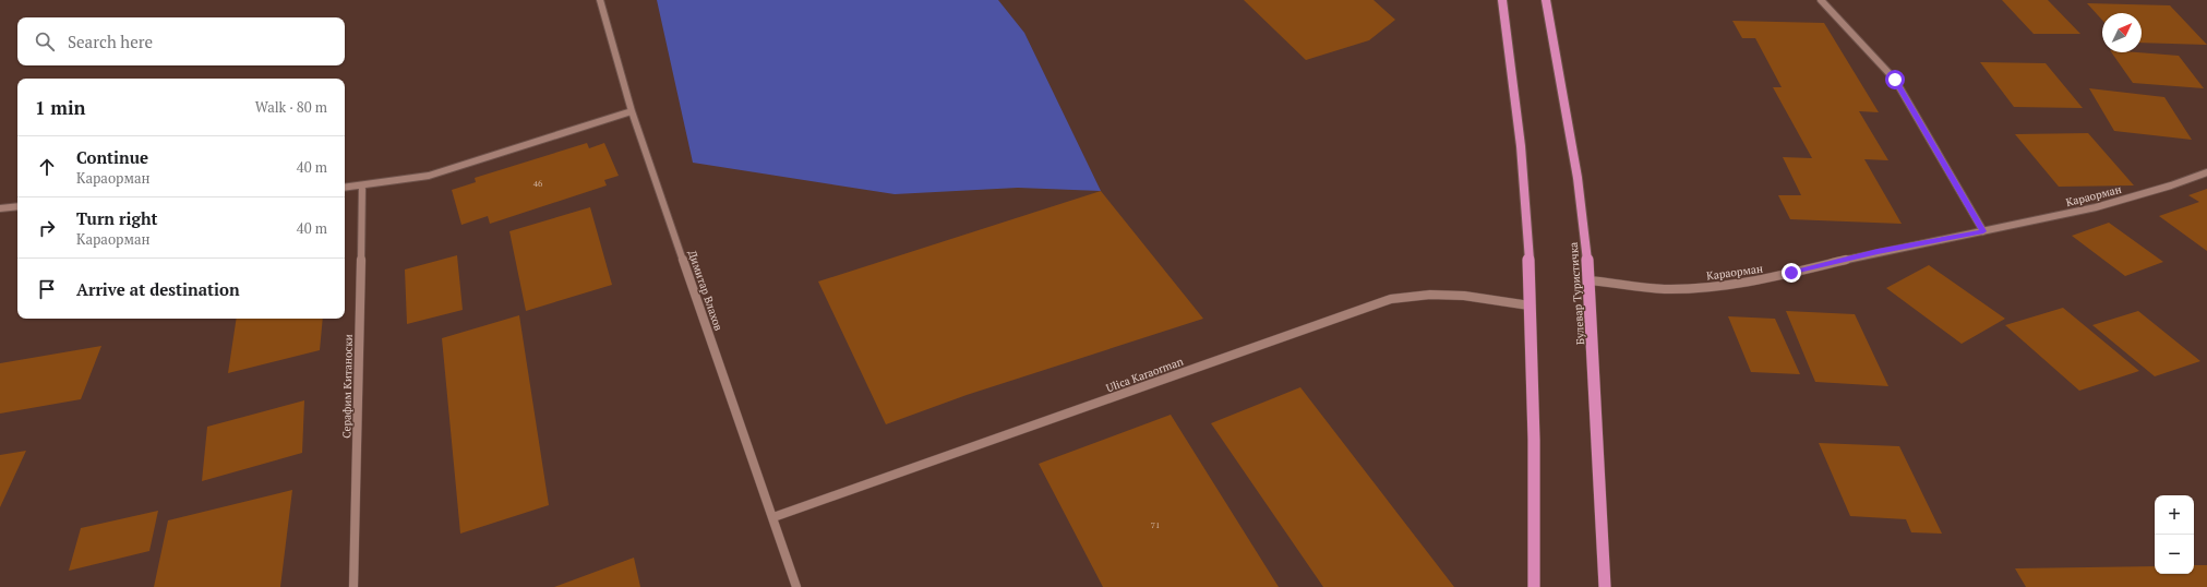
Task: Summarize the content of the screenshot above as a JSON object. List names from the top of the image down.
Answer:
{
  "streets": {
    "main road": ["Булевар Туристичка"],
    "street": [
      "Караорман",
      "Димитар Влахов",
      "Ulica Karaorman",
      "Серафим Китаноски"
    ]
  },
  "crossings": [
    ["Караорман", "Булевар Туристичка"],
    ["Димитар Влахов", "Ulica Karaorman"]
  ],
  "house_numbers": ["46", "71"],
  "north": "top right",
  "page": {
    "search": "Search here",
    "heading": ["1 min", "Walk · 80 m"],
    "list": [
      ["Continue", "Караорман", "40 m"],
      ["Turn right", "Караорман", "40 m"],
      "Arrive at destination"
    ],
    "map_buttons": ["+", "−"]
  }
}
